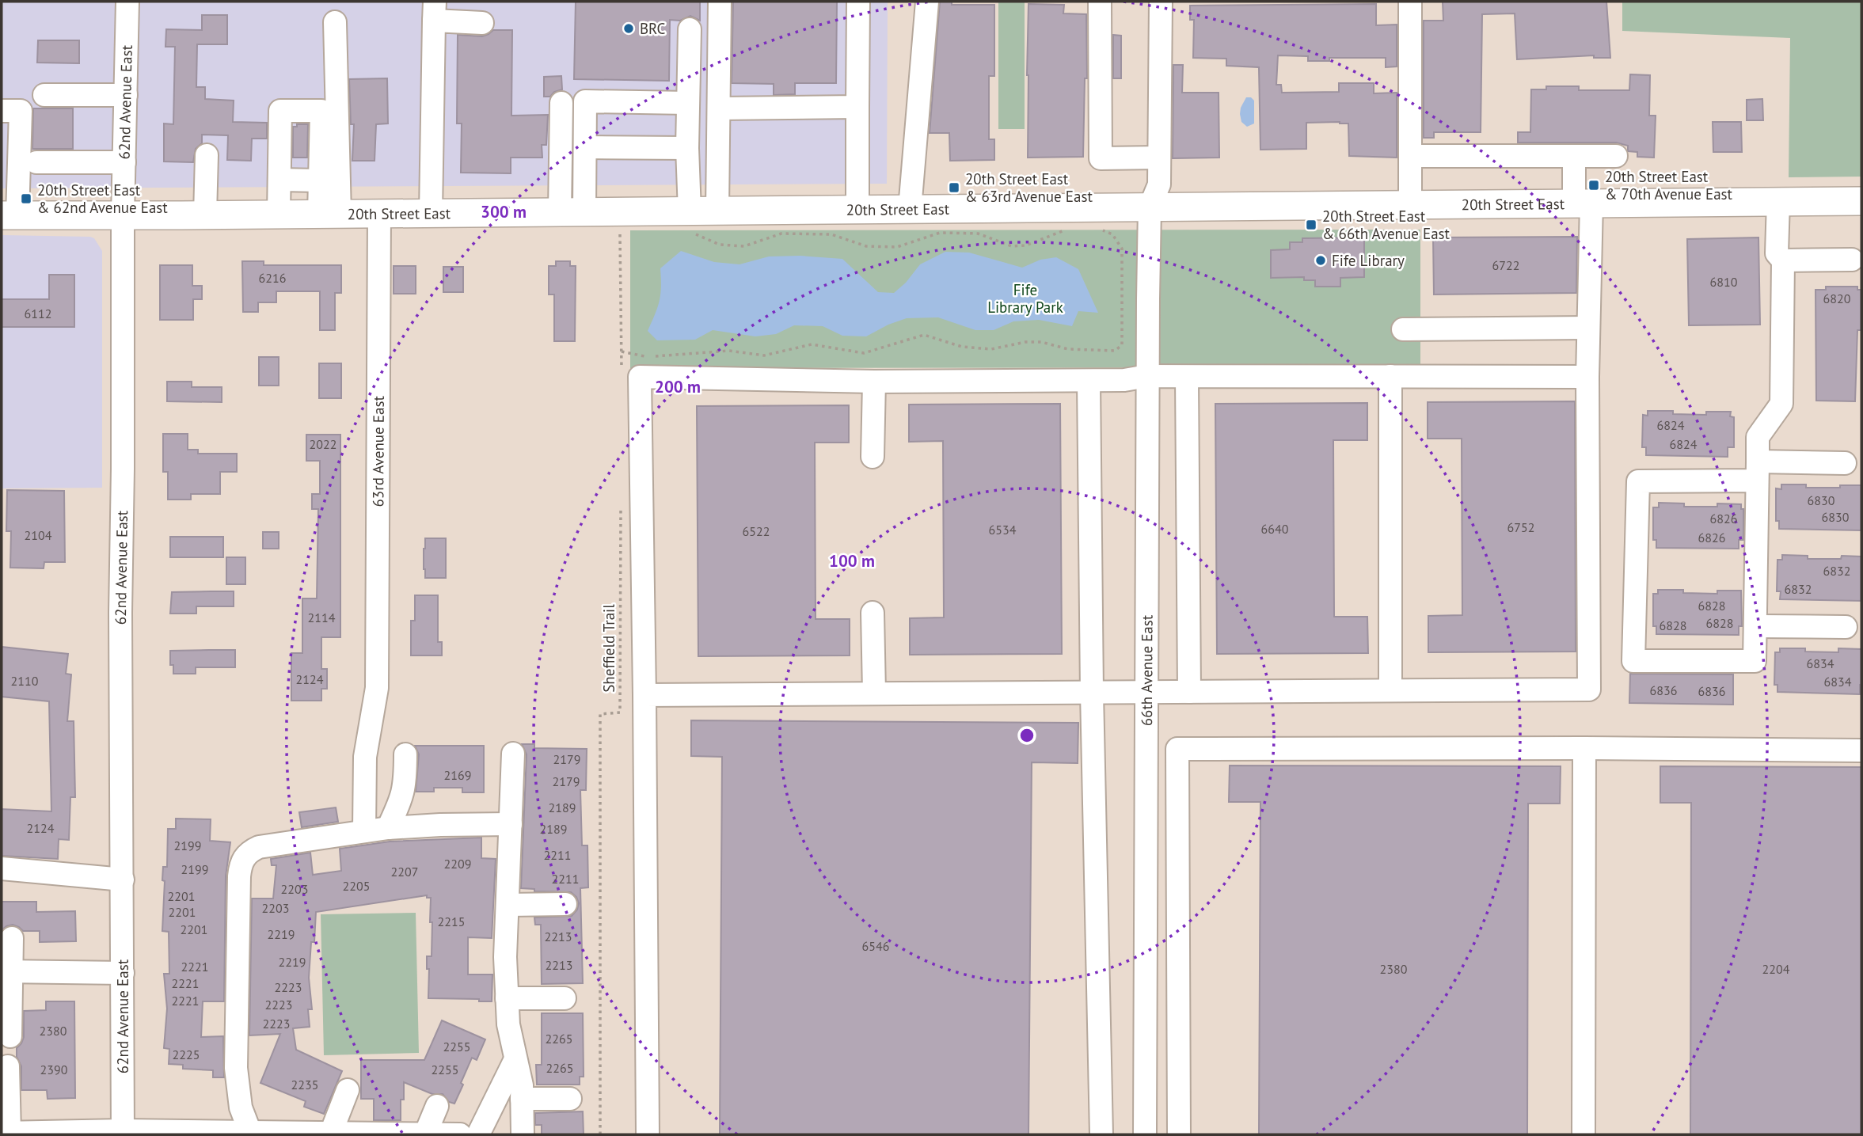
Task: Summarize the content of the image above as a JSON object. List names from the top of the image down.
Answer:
{
  "streets": {
    "main road": ["20th Street East"],
    "street": ["62nd Avenue East", "63rd Avenue East", "66th Avenue East"],
    "path": ["Sheffield Trail"]
  },
  "crossings": [
    ["62nd Avenue East", "20th Street East"],
    ["20th Street East", "63rd Avenue East"],
    ["20th Street East", "66th Avenue East"]
  ],
  "parks": ["Fife Library Park"],
  "places": {
    "other": ["BRC", "Fife Library"],
    "transit": [
      "20th Street East & 70th Avenue East",
      "20th Street East & 63rd Avenue East",
      "20th Street East & 62nd Avenue East",
      "20th Street East & 66th Avenue East"
    ]
  },
  "house_numbers": [
    "6722",
    "6216",
    "6810",
    "6820",
    "6112",
    "6824",
    "2022",
    "6824",
    "6830",
    "6830",
    "6826",
    "6752",
    "6640",
    "6534",
    "6522",
    "2104",
    "6826",
    "6832",
    "6832",
    "6828",
    "2114",
    "6828",
    "6828",
    "6834",
    "2124",
    "2110",
    "6834",
    "6836",
    "6836",
    "2179",
    "2169",
    "2179",
    "2189",
    "2124",
    "2189",
    "2199",
    "2211",
    "2209",
    "2199",
    "2207",
    "2211",
    "2205",
    "2203",
    "2201",
    "2203",
    "2201",
    "2215",
    "2201",
    "2219",
    "2213",
    "6546",
    "2219",
    "2213",
    "2221",
    "2380",
    "2204",
    "2221",
    "2223",
    "2221",
    "2223",
    "2223",
    "2380",
    "2265",
    "2255",
    "2225",
    "2265",
    "2390",
    "2255",
    "2235"
  ],
  "rings": ["300 m", "200 m", "100 m"]
}
